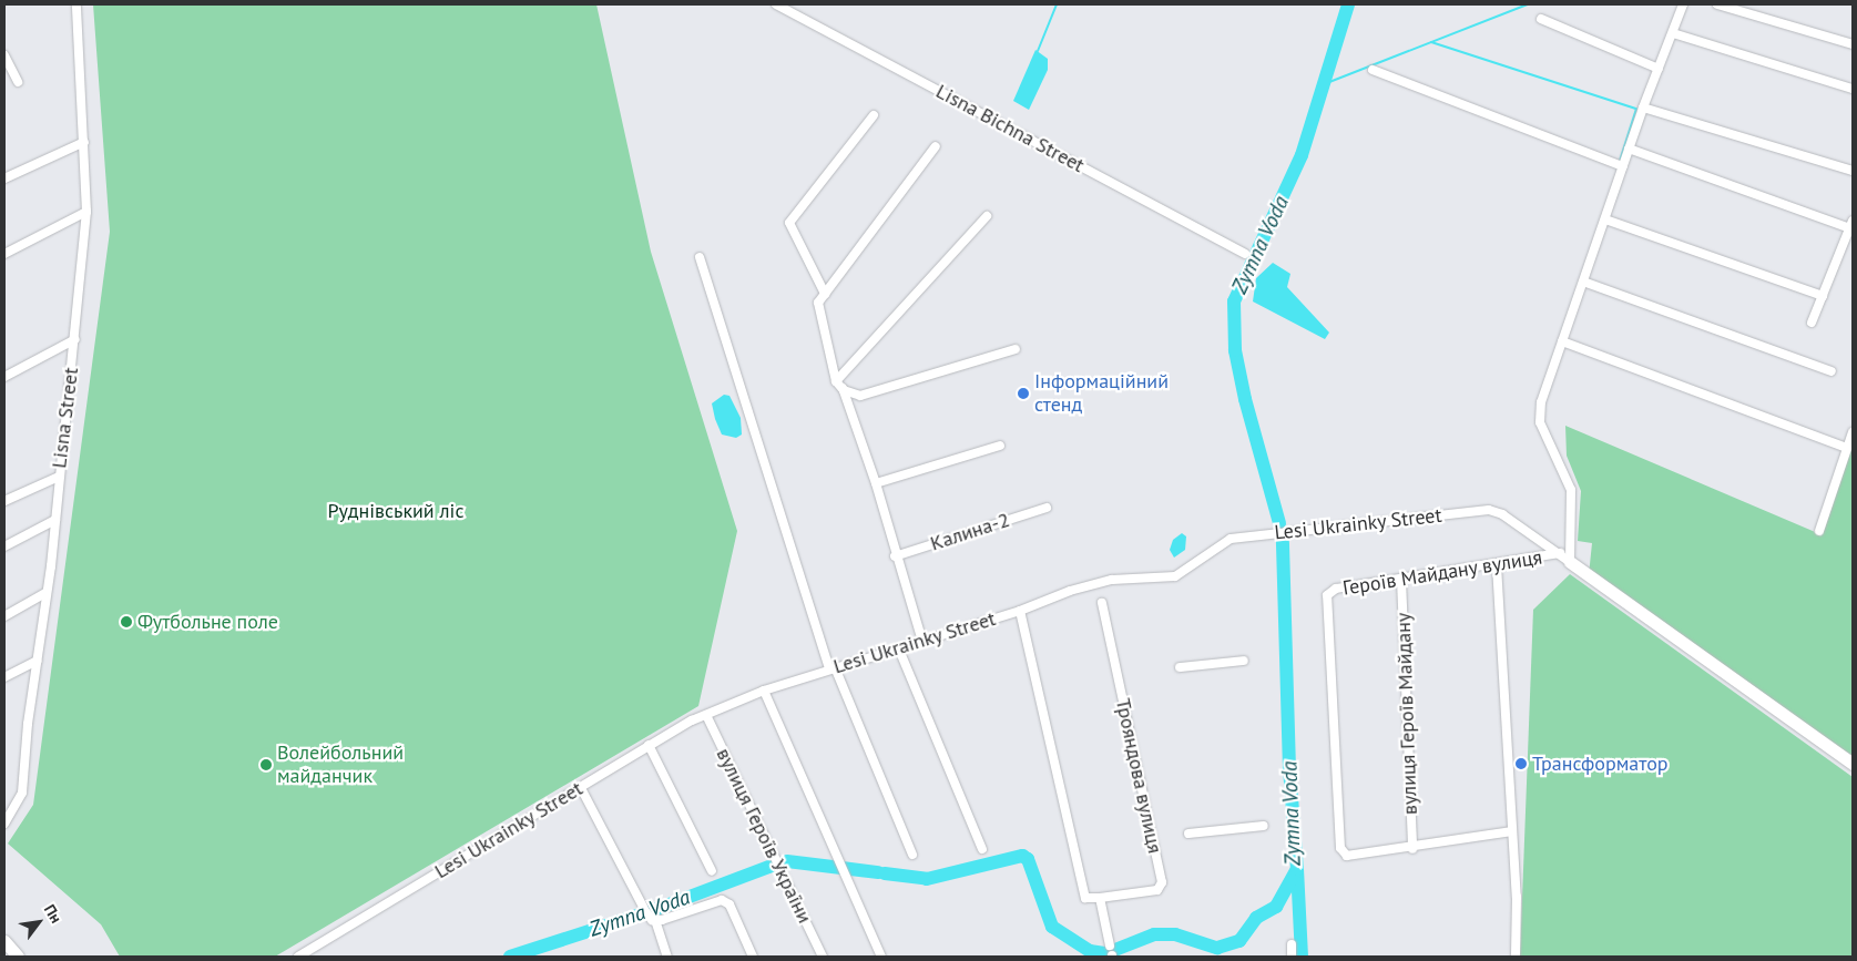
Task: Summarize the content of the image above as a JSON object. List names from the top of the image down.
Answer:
{
  "streets": {
    "street": [
      "Lisna Bichna Street",
      "Lisna Street",
      "Lesi Ukrainky Street",
      "Калина-2",
      "Героїв Майдану вулиця",
      "вулиця Героїв Майдану",
      "Трояндова вулиця",
      "вулиця Героїв України"
    ]
  },
  "crossings": [
    ["Lesi Ukrainky Street", "Героїв Майдану вулиця"],
    ["Lesi Ukrainky Street", "вулиця Героїв України"],
    ["Героїв Майдану вулиця", "вулиця Героїв Майдану"]
  ],
  "water": ["Zymna Voda"],
  "parks": ["Руднівський ліс"],
  "places": [
    "Інформаційний стенд",
    "Футбольне поле",
    "Трансформатор",
    "Волейбольний майданчик"
  ],
  "north": "top right"
}
